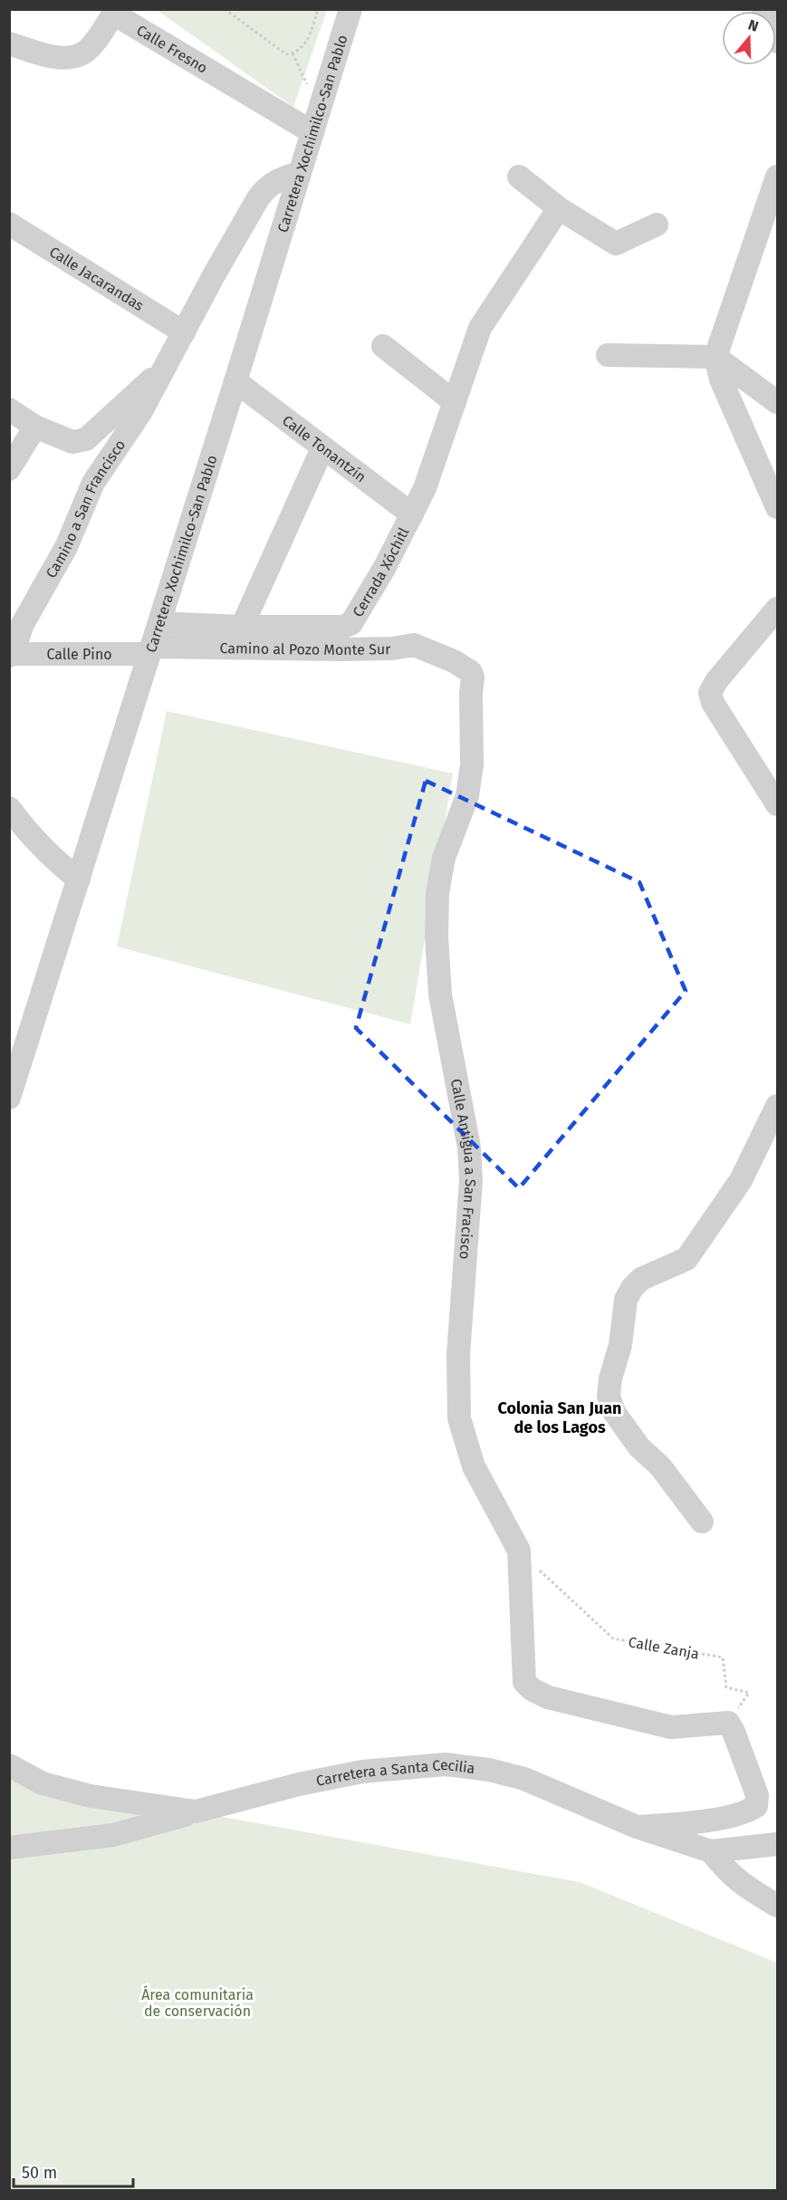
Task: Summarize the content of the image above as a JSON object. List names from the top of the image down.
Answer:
{
  "streets": {
    "street": [
      "Calle Fresno",
      "Carretera Xochimilco-San Pablo",
      "Calle Jacarandas",
      "Calle Tonantzín",
      "Camino a San Francisco",
      "Cerrada Xóchitl",
      "Camino al Pozo Monte Sur",
      "Calle Pino",
      "Calle Antigua a San Fracisco",
      "Carretera a Santa Cecilia"
    ],
    "path": ["Calle Zanja"]
  },
  "crossings": [
    ["Calle Fresno", "Carretera Xochimilco-San Pablo"],
    ["Carretera Xochimilco-San Pablo", "Calle Tonantzín"],
    ["Carretera Xochimilco-San Pablo", "Camino a San Francisco"],
    ["Carretera Xochimilco-San Pablo", "Cerrada Xóchitl"],
    ["Carretera Xochimilco-San Pablo", "Camino al Pozo Monte Sur"],
    ["Carretera Xochimilco-San Pablo", "Calle Pino"],
    ["Calle Jacarandas", "Camino a San Francisco"],
    ["Calle Tonantzín", "Cerrada Xóchitl"],
    ["Camino a San Francisco", "Calle Pino"],
    ["Camino al Pozo Monte Sur", "Calle Pino"],
    ["Camino al Pozo Monte Sur", "Calle Antigua a San Fracisco"],
    ["Calle Antigua a San Fracisco", "Calle Zanja"]
  ],
  "districts": ["Colonia San Juan de los Lagos"],
  "parks": ["Área comunitaria de conservación"],
  "scale_bar": "50 m",
  "north": "top"
}
